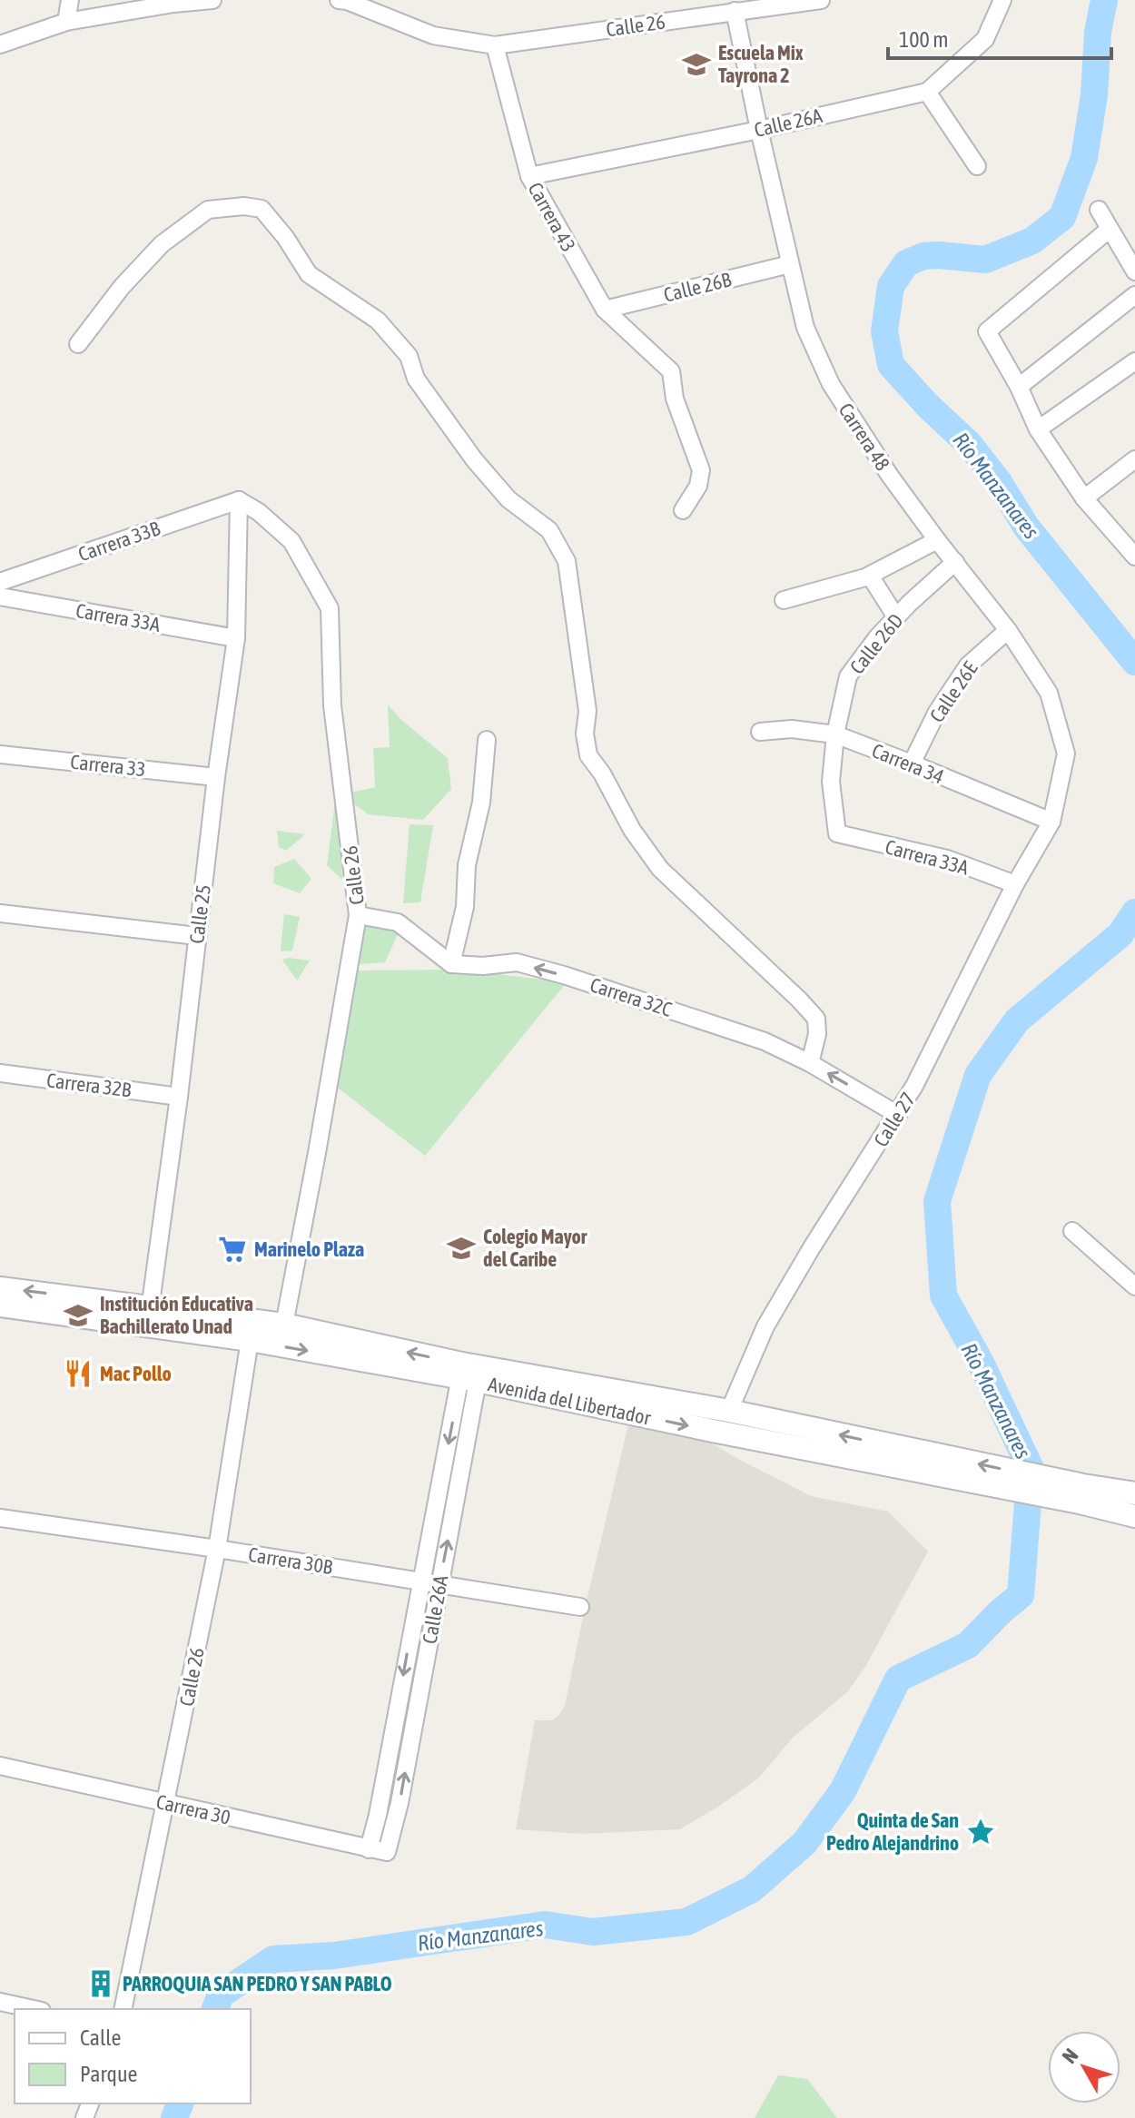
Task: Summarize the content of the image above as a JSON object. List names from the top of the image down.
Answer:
{
  "streets": {
    "main road": ["Avenida del Libertador"],
    "street": [
      "Calle 26",
      "Calle 26A",
      "Carrera 43",
      "Calle 26B",
      "Carrera 48",
      "Carrera 33B",
      "Carrera 33A",
      "Calle 26D",
      "Calle 26E",
      "Carrera 34",
      "Carrera 33",
      "Calle 25",
      "Carrera 32C",
      "Carrera 32B",
      "Calle 27",
      "Carrera 30B",
      "Carrera 30"
    ]
  },
  "crossings": [
    ["Calle 26", "Carrera 43"],
    ["Calle 26", "Carrera 48"],
    ["Calle 26", "Carrera 33B"],
    ["Calle 26", "Calle 25"],
    ["Calle 26", "Avenida del Libertador"],
    ["Calle 26", "Carrera 30B"],
    ["Calle 26", "Carrera 30"],
    ["Calle 26A", "Carrera 43"],
    ["Calle 26A", "Carrera 48"],
    ["Calle 26A", "Avenida del Libertador"],
    ["Calle 26A", "Carrera 30B"],
    ["Calle 26A", "Carrera 30"],
    ["Carrera 43", "Calle 26B"],
    ["Calle 26B", "Carrera 48"],
    ["Carrera 48", "Calle 26D"],
    ["Carrera 48", "Calle 26E"],
    ["Carrera 48", "Carrera 34"],
    ["Carrera 48", "Calle 27"],
    ["Carrera 33B", "Calle 25"],
    ["Carrera 33A", "Calle 26D"],
    ["Carrera 33A", "Calle 25"],
    ["Carrera 33A", "Calle 27"],
    ["Calle 26D", "Carrera 34"],
    ["Calle 26E", "Carrera 34"],
    ["Carrera 34", "Calle 27"],
    ["Carrera 33", "Calle 25"],
    ["Calle 25", "Carrera 32B"],
    ["Calle 25", "Avenida del Libertador"],
    ["Carrera 32C", "Calle 27"],
    ["Calle 27", "Avenida del Libertador"]
  ],
  "one_way": ["Carrera 32C"],
  "water": ["Río Manzanares"],
  "places": {
    "school or university": ["Escuela Mix Tayrona 2", "Colegio Mayor del Caribe", "Institución Educativa Bachillerato Unad"],
    "supermarket": ["Marinelo Plaza"],
    "restaurant": ["Mac Pollo"],
    "place": ["Quinta de San Pedro Alejandrino"],
    "building": ["PARROQUIA SAN PEDRO Y SAN PABLO"]
  },
  "legend": ["Calle", "Parque"],
  "scale_bar": "100 m",
  "north": "top left"
}
